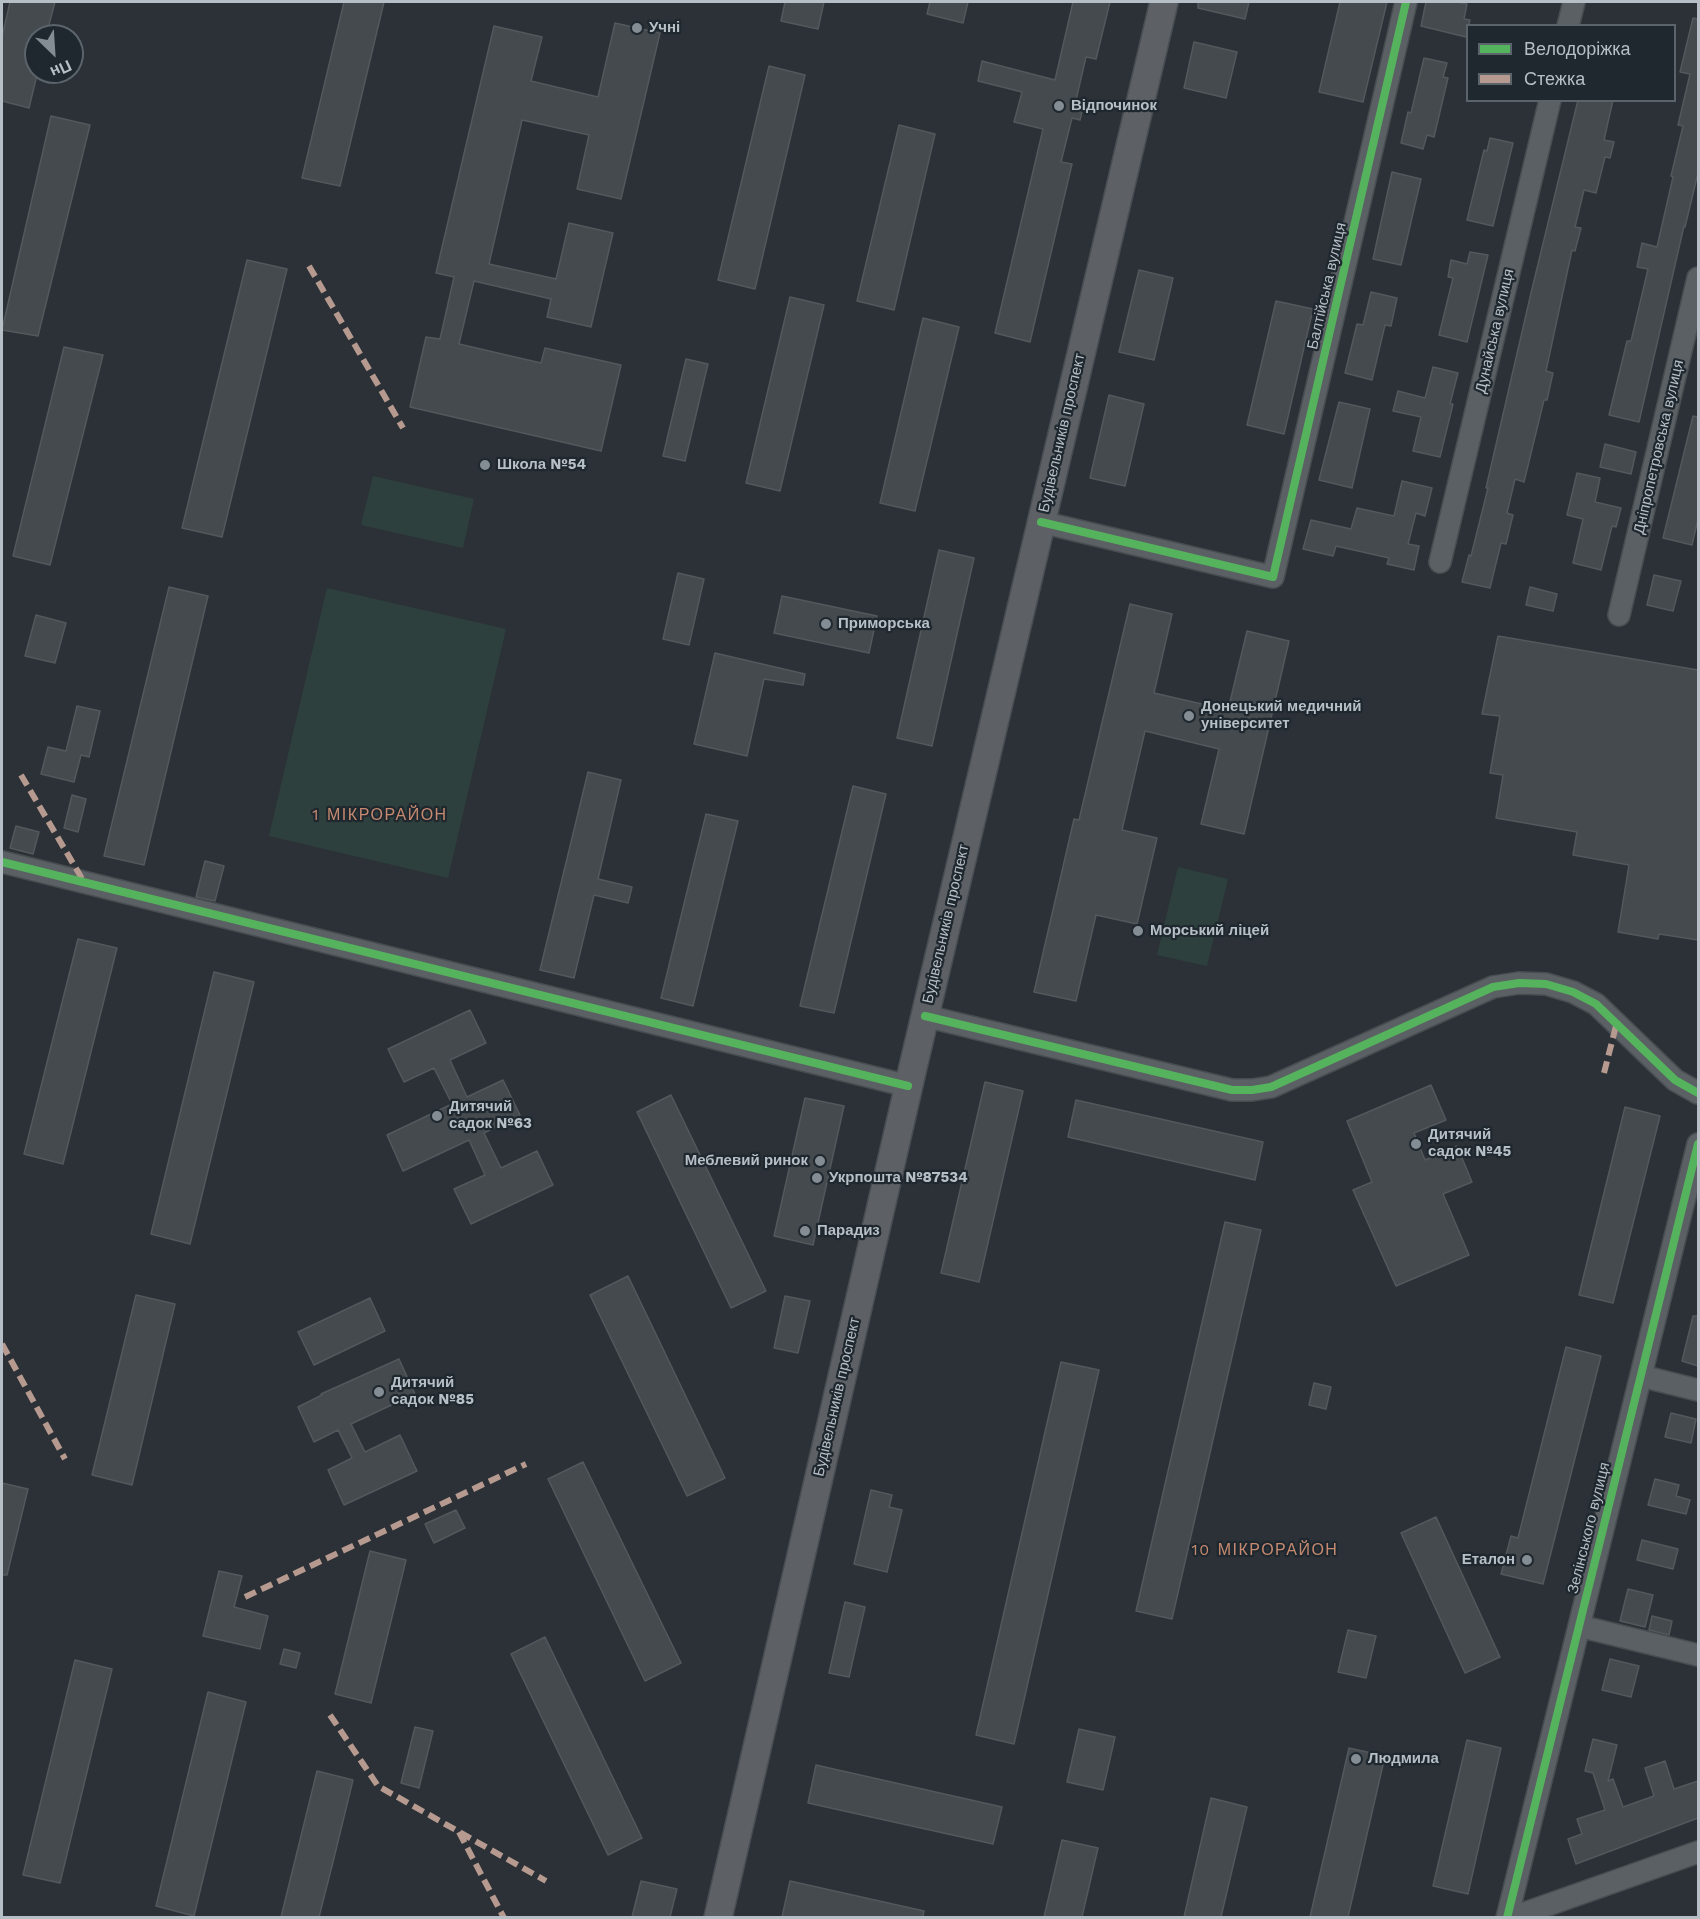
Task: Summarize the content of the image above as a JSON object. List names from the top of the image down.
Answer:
{
  "streets": {
    "main road": ["Будівельників проспект"],
    "street": [
      "Балтійська вулиця",
      "Дунайська вулиця",
      "Дніпропетровська вулиця",
      "Зелінського вулиця"
    ]
  },
  "crossings": [
    ["Балтійська вулиця", "Будівельників проспект"]
  ],
  "districts": ["1 МІКРОРАЙОН", "10 МІКРОРАЙОН"],
  "places": [
    "Учні",
    "Відпочинок",
    "Школа №54",
    "Приморська",
    "Донецький медичний університет",
    "Морський ліцей",
    "Дитячий садок №63",
    "Дитячий садок №45",
    "Меблевий ринок",
    "Укрпошта №87534",
    "Парадиз",
    "Дитячий садок №85",
    "Еталон",
    "Людмила"
  ],
  "legend": ["Велодоріжка", "Стежка"],
  "north": "bottom right"
}
